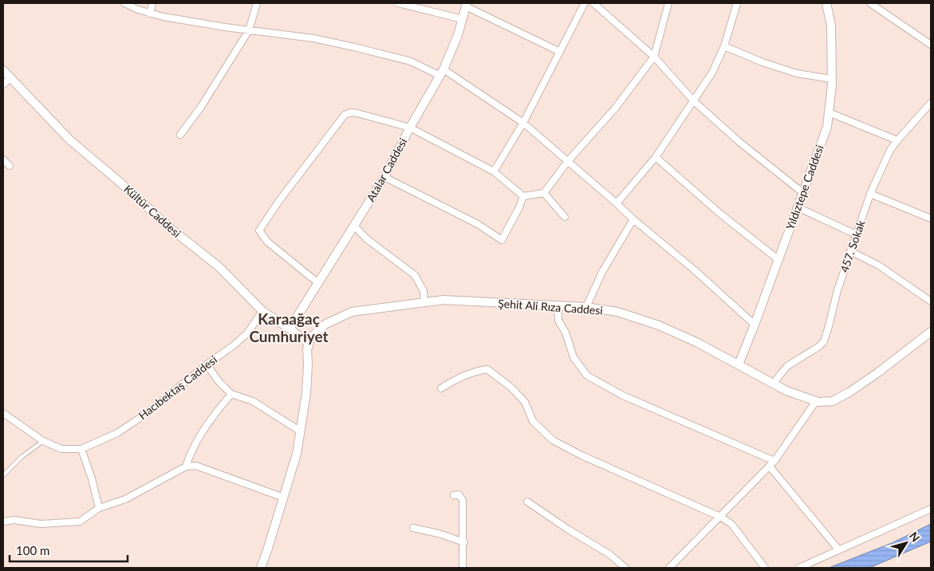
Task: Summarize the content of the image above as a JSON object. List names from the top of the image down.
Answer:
{
  "streets": {
    "street": [
      "Atalar Caddesi",
      "Yıldıztepe Caddesi",
      "Kültür Caddesi",
      "457. Sokak",
      "Şehit Ali Rıza Caddesi",
      "Hacıbektaş Caddesi"
    ]
  },
  "crossings": [
    ["Atalar Caddesi", "Kültür Caddesi"],
    ["Yıldıztepe Caddesi", "Şehit Ali Rıza Caddesi"],
    ["Kültür Caddesi", "Şehit Ali Rıza Caddesi"],
    ["Kültür Caddesi", "Hacıbektaş Caddesi"],
    ["457. Sokak", "Şehit Ali Rıza Caddesi"]
  ],
  "districts": ["Karaağaç Cumhuriyet"],
  "scale_bar": "100 m",
  "north": "top right"
}
